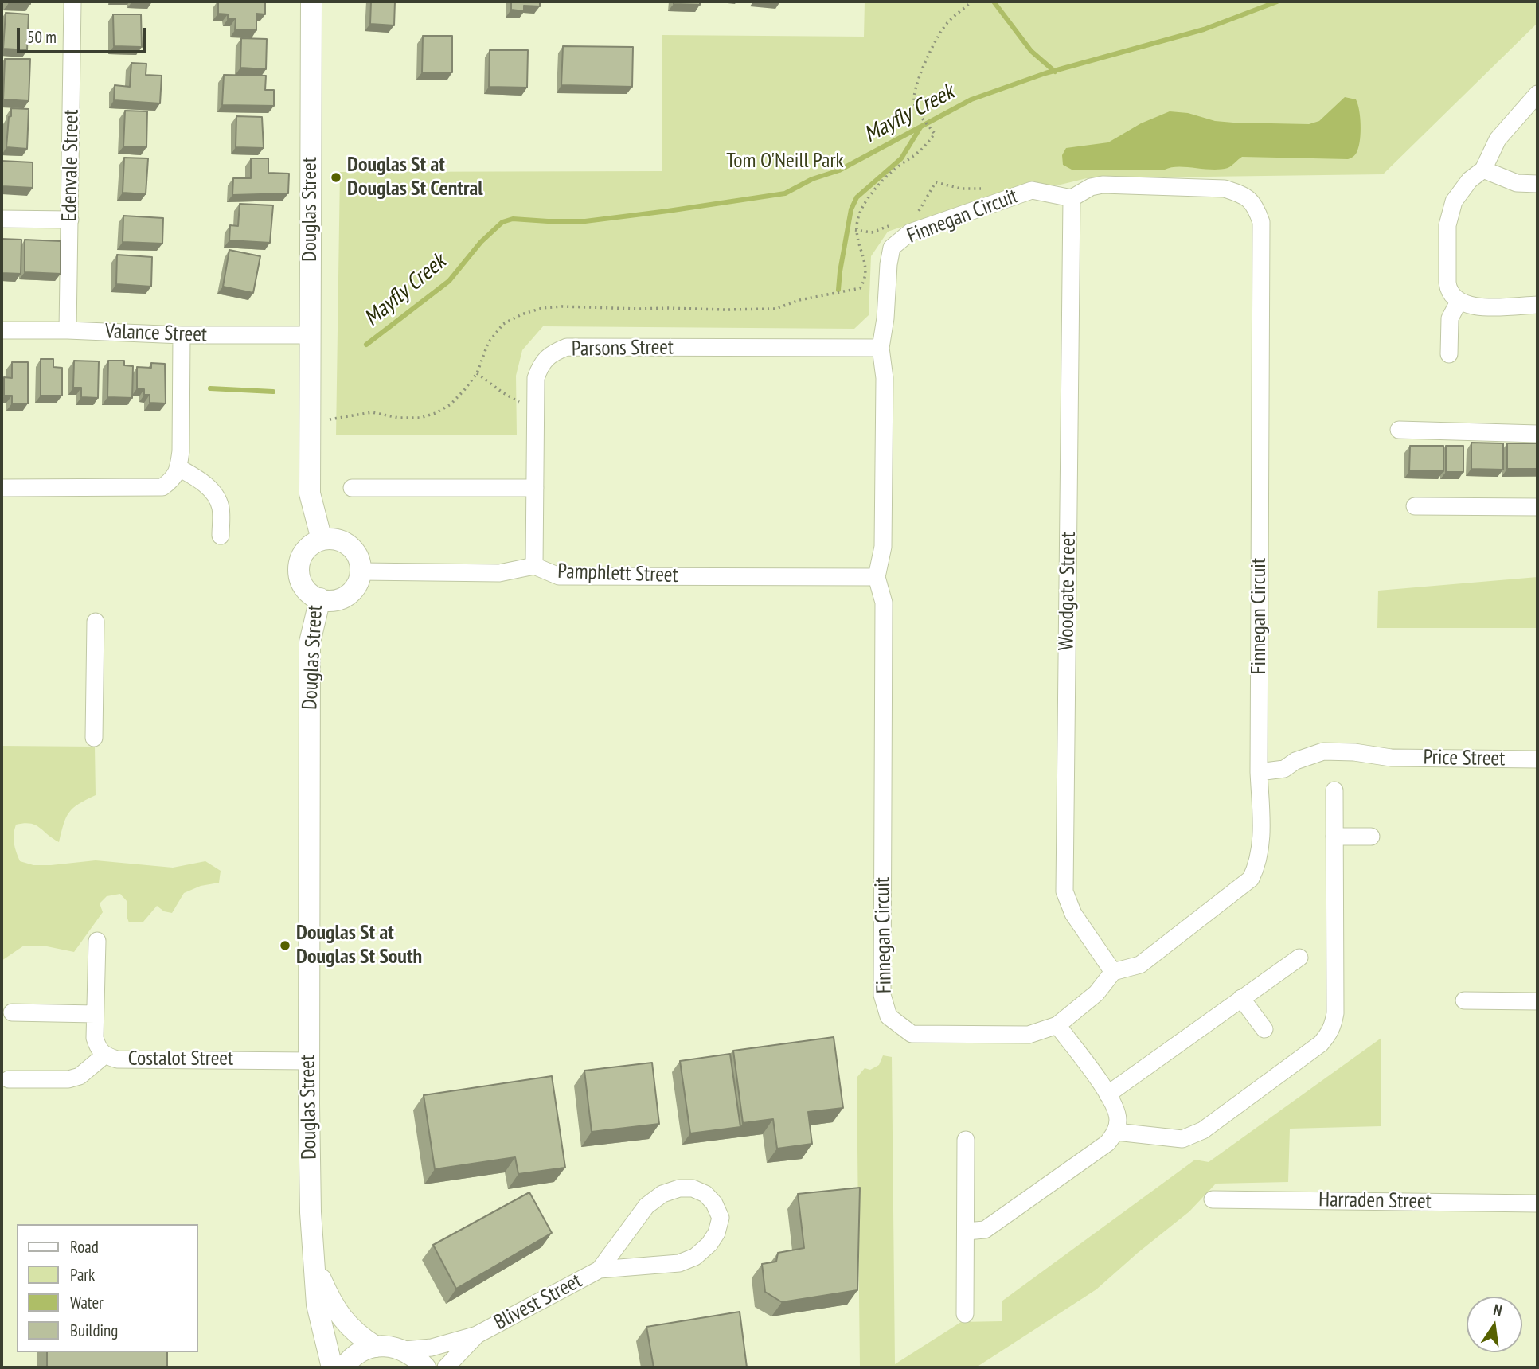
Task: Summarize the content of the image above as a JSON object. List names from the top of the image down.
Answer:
{
  "streets": {
    "main road": ["Douglas Street"],
    "street": [
      "Edenvale Street",
      "Finnegan Circuit",
      "Valance Street",
      "Parsons Street",
      "Pamphlett Street",
      "Woodgate Street",
      "Price Street",
      "Costalot Street",
      "Harraden Street",
      "Blivest Street"
    ]
  },
  "crossings": [
    ["Edenvale Street", "Valance Street"],
    ["Douglas Street", "Valance Street"],
    ["Douglas Street", "Pamphlett Street"],
    ["Douglas Street", "Costalot Street"],
    ["Finnegan Circuit", "Parsons Street"],
    ["Finnegan Circuit", "Pamphlett Street"],
    ["Finnegan Circuit", "Woodgate Street"],
    ["Finnegan Circuit", "Price Street"],
    ["Parsons Street", "Pamphlett Street"]
  ],
  "water": ["Mayfly Creek"],
  "parks": ["Tom O'Neill Park"],
  "places": ["Douglas St at Douglas St Central", "Douglas St at Douglas St South"],
  "legend": [
    "Road",
    "Park",
    "Water",
    "Building"
  ],
  "scale_bar": "50 m",
  "north": "top"
}
